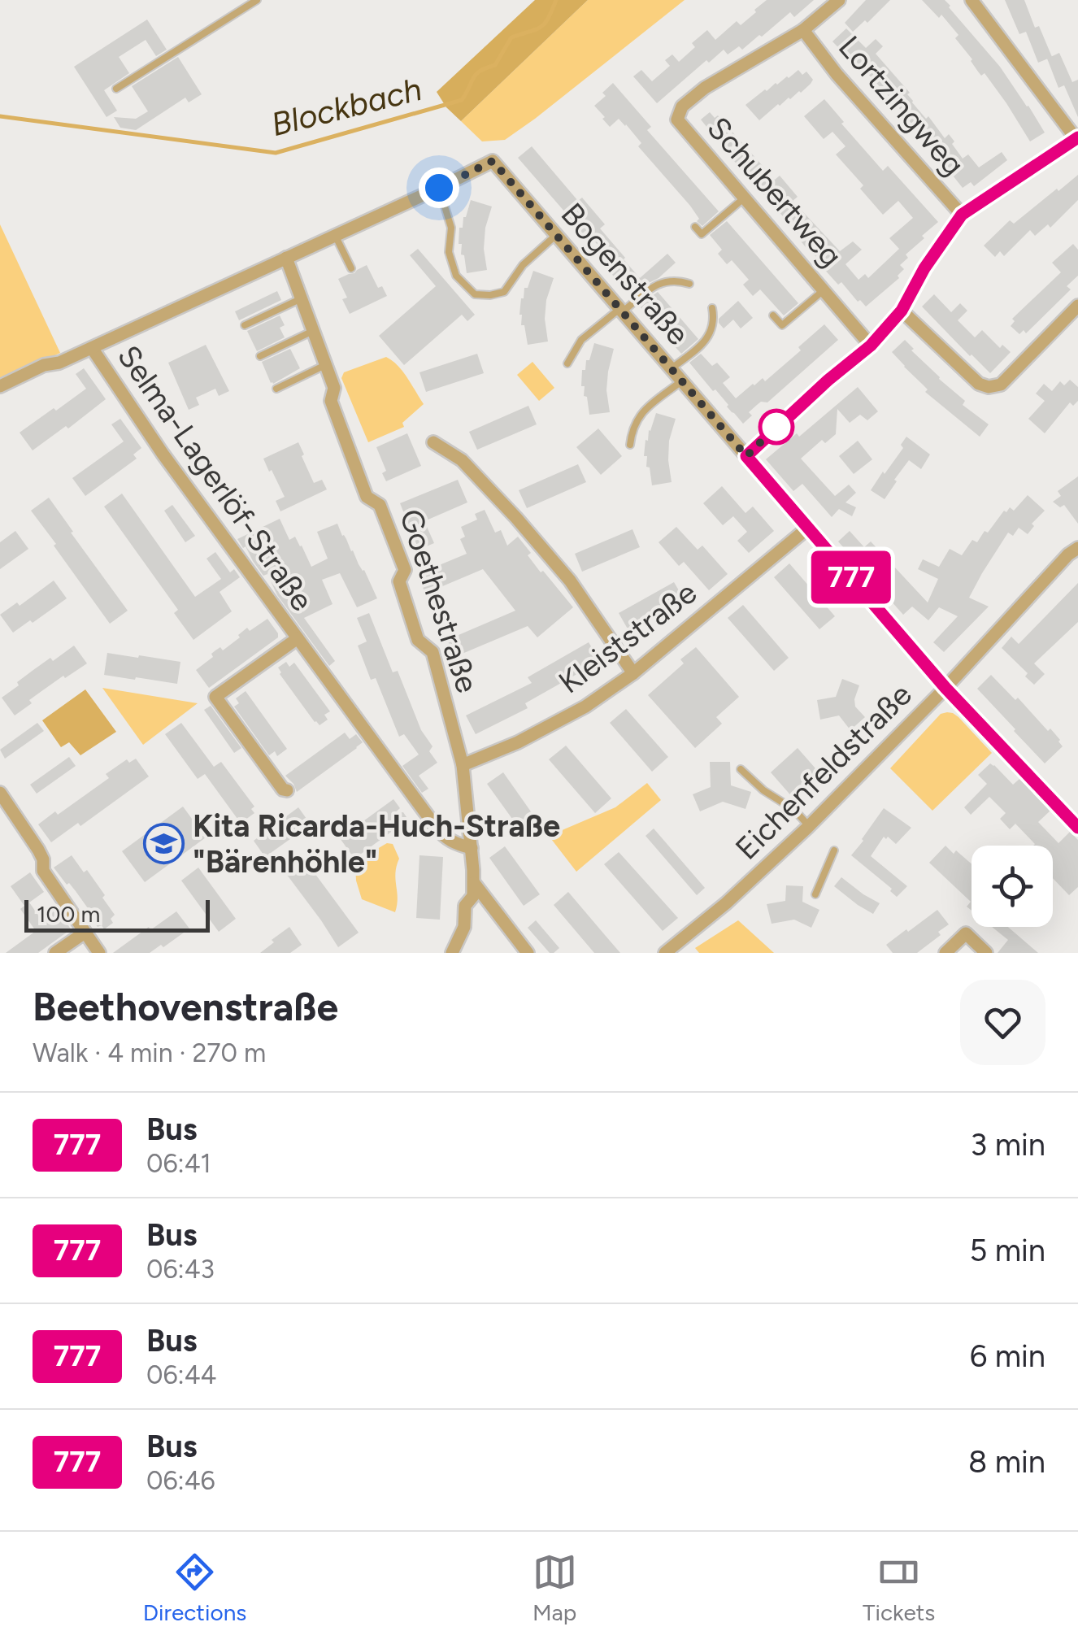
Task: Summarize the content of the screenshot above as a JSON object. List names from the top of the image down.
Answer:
{
  "streets": {
    "street": [
      "Lortzingweg",
      "Schubertweg",
      "Bogenstraße",
      "Selma-Lagerlöf-Straße",
      "Goethestraße",
      "Kleiststraße",
      "Eichenfeldstraße"
    ]
  },
  "crossings": [
    ["Lortzingweg", "Schubertweg"],
    ["Bogenstraße", "Selma-Lagerlöf-Straße"],
    ["Bogenstraße", "Goethestraße"],
    ["Bogenstraße", "Kleiststraße"],
    ["Bogenstraße", "Eichenfeldstraße"],
    ["Selma-Lagerlöf-Straße", "Goethestraße"],
    ["Goethestraße", "Kleiststraße"]
  ],
  "water": ["Blockbach"],
  "places": {
    "school or university": ["Kita Ricarda-Huch-Straße \"Bärenhöhle\""]
  },
  "lines": ["bus line 777"],
  "scale_bar": "100 m",
  "page": {
    "on_map": "777",
    "scale": "100 m",
    "heading": ["Beethovenstraße", "Walk · 4 min · 270 m"],
    "list": [
      {
        "mark": "777",
        "name": "Bus",
        "note": "06:41",
        "value": "3 min"
      },
      {
        "mark": "777",
        "name": "Bus",
        "note": "06:43",
        "value": "5 min"
      },
      {
        "mark": "777",
        "name": "Bus",
        "note": "06:44",
        "value": "6 min"
      },
      {
        "mark": "777",
        "name": "Bus",
        "note": "06:46",
        "value": "8 min"
      }
    ],
    "tabs": ["Directions", "Map", "Tickets"]
  }
}
